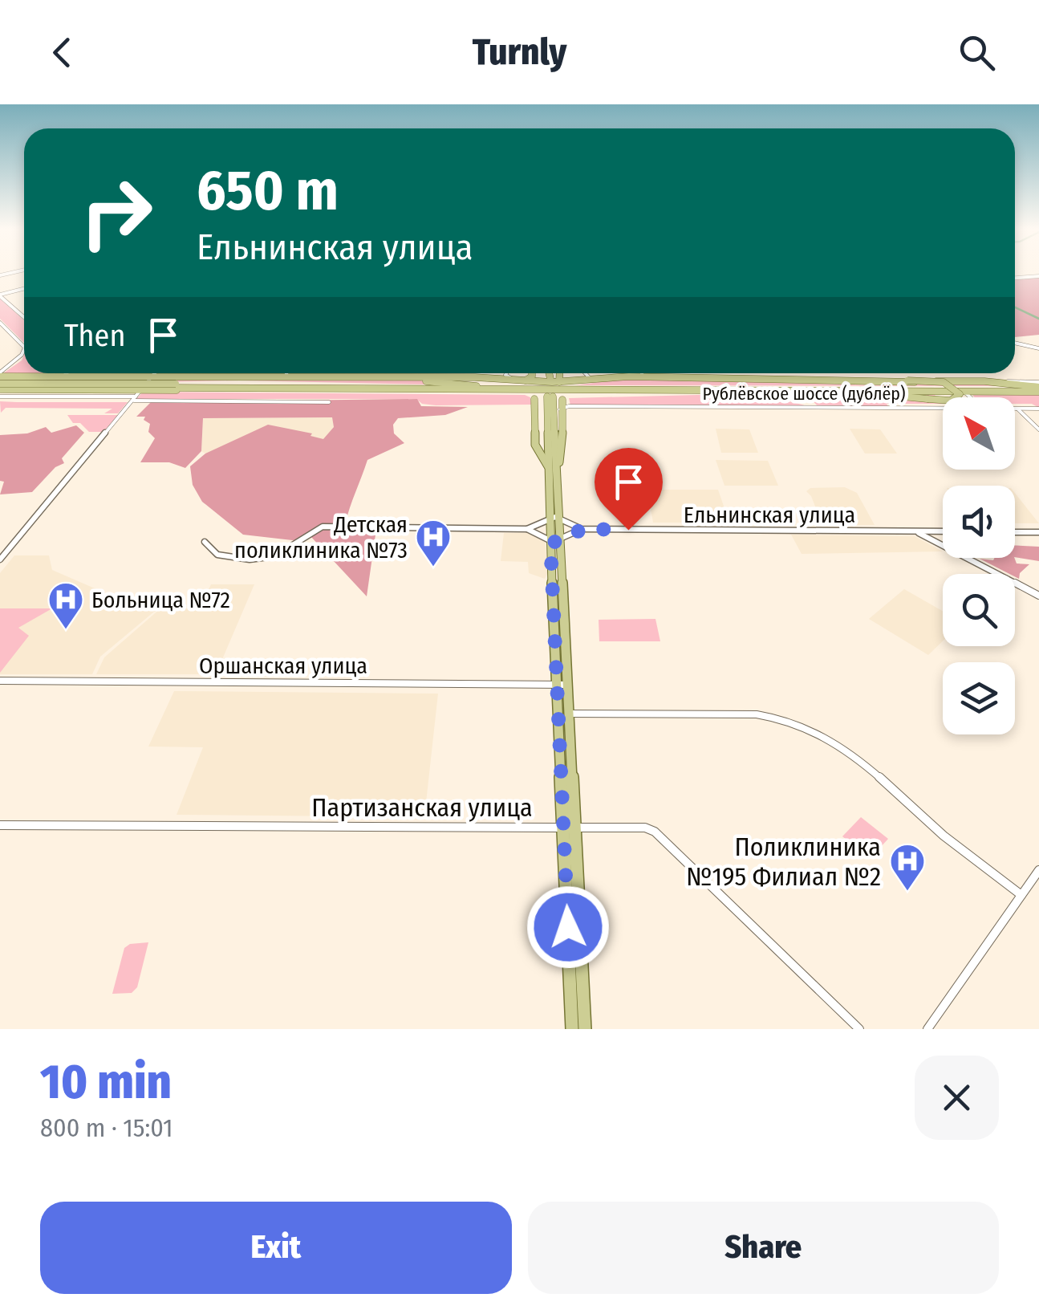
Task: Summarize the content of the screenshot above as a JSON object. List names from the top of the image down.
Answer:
{
  "streets": {
    "main road": ["Рублёвское шоссе (дублёр)"],
    "street": ["Ельнинская улица", "Оршанская улица", "Партизанская улица"]
  },
  "places": {
    "hospital": ["Детская поликлиника №73", "Больница №72", "Поликлиника №195 Филиал №2"]
  },
  "north": "top left",
  "page": {
    "header": "Turnly",
    "turn": ["650 m", "Ельнинская улица"],
    "then": "Then",
    "heading": ["10 min", "800 m · 15:01"],
    "buttons": ["Exit", "Share"]
  }
}
